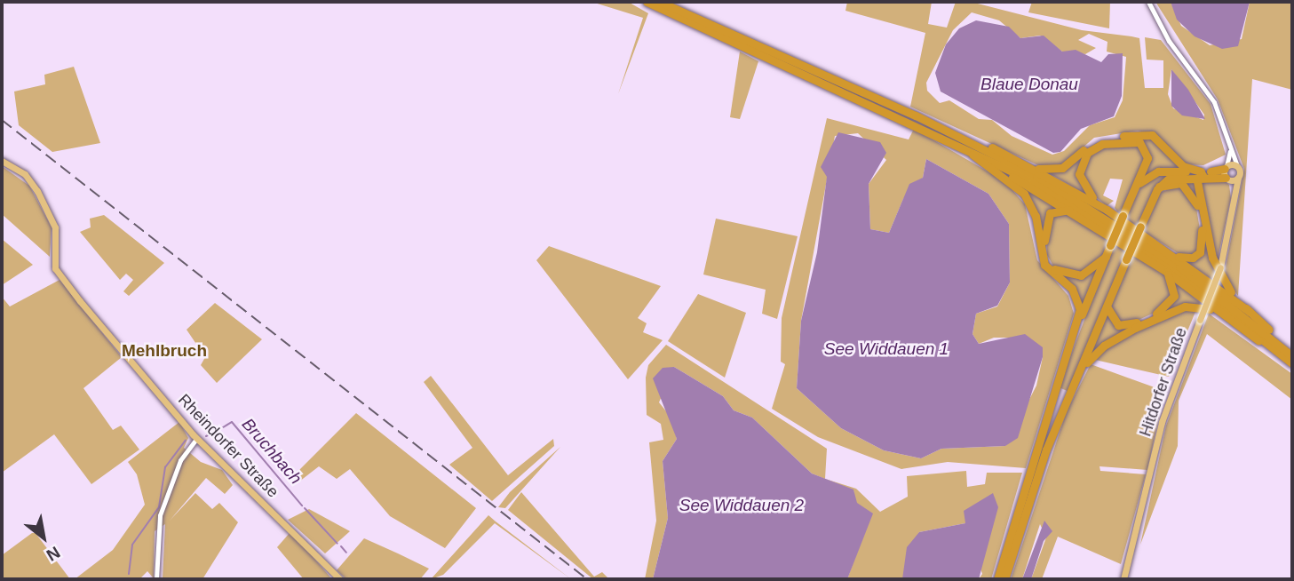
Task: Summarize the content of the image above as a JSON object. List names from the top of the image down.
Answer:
{
  "streets": {
    "main road": ["Hitdorfer Straße", "Rheindorfer Straße"]
  },
  "districts": ["Mehlbruch"],
  "water": [
    "Blaue Donau",
    "See Widdauen 1",
    "Bruchbach",
    "See Widdauen 2"
  ],
  "north": "bottom right"
}
